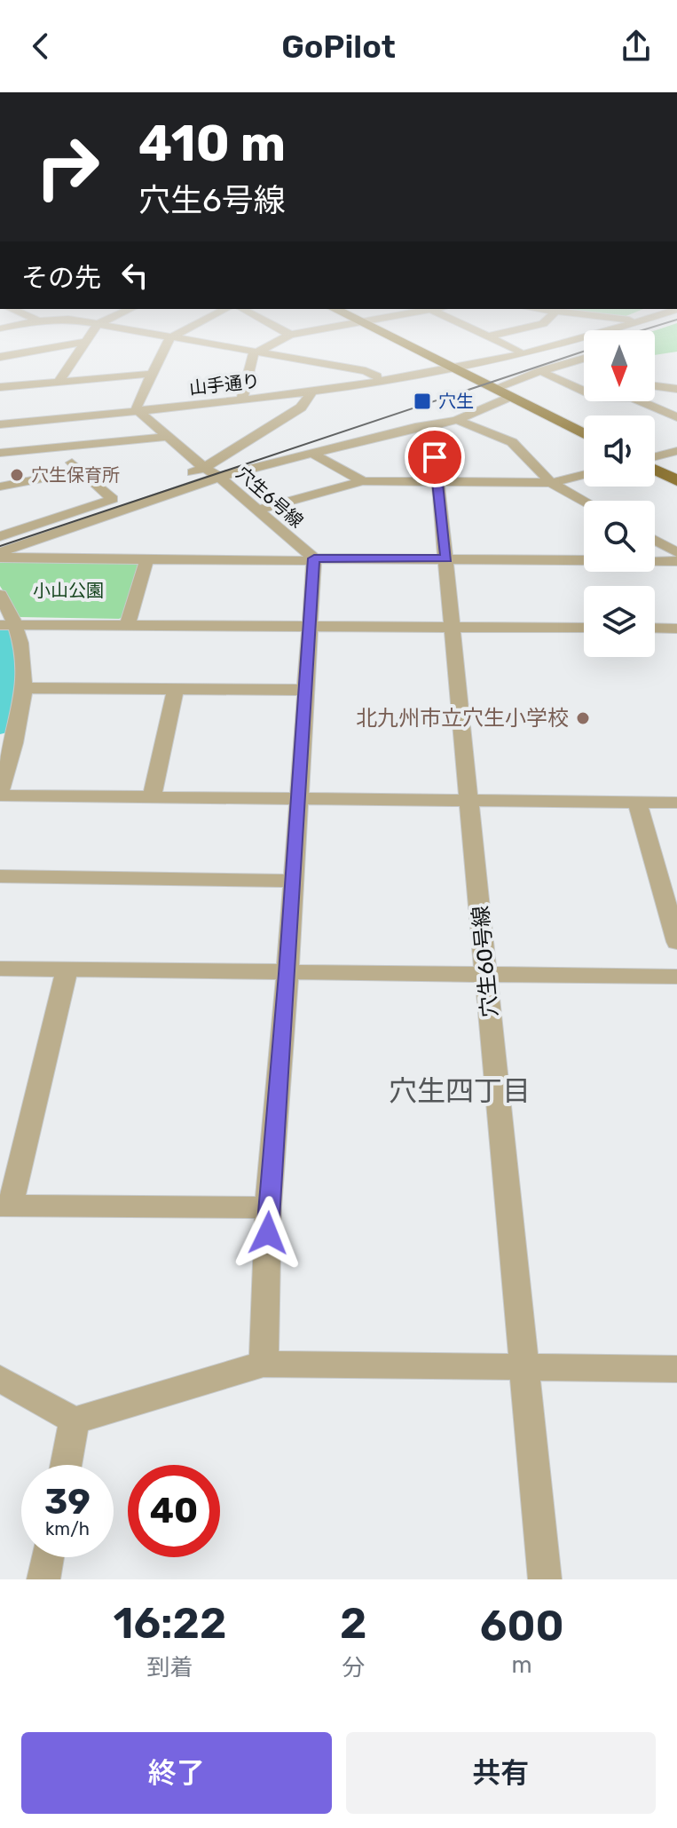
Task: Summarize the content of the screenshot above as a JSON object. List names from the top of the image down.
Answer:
{
  "streets": {
    "street": ["山手通り", "穴生6号線", "穴生60号線"]
  },
  "crossings": [
    ["山手通り", "穴生6号線"]
  ],
  "districts": ["穴生四丁目"],
  "parks": ["小山公園"],
  "places": {
    "transit": ["穴生"],
    "other": ["穴生保育所", "北九州市立穴生小学校"]
  },
  "north": "bottom",
  "page": {
    "header": "GoPilot",
    "turn": ["410 m", "穴生6号線"],
    "then": "その先",
    "speed": "39 km/h",
    "limit": "40",
    "eta": [
      "16:22",
      "到着",
      "2",
      "分",
      "600",
      "m"
    ],
    "buttons": ["終了", "共有"]
  }
}
